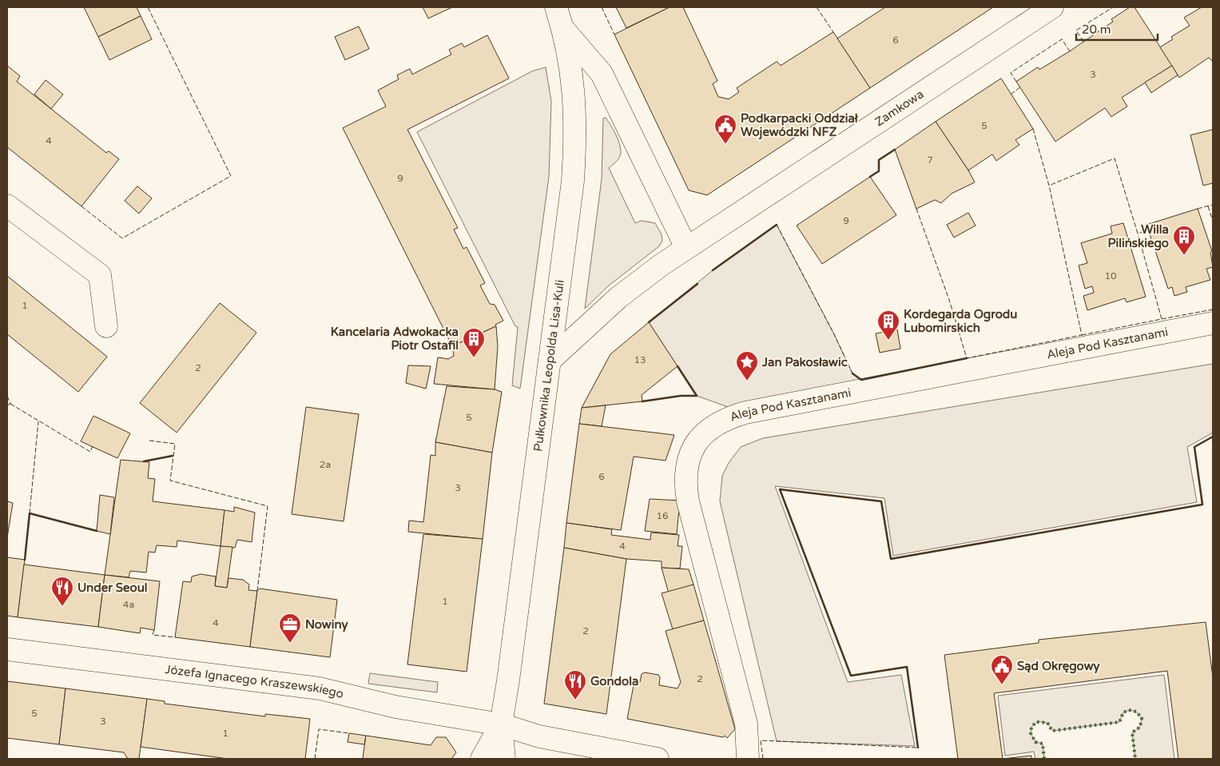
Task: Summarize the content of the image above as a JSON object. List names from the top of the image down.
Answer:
{
  "streets": {
    "street": [
      "Zamkowa",
      "Aleja Pod Kasztanami",
      "Pułkownika Leopolda Lisa-Kuli",
      "Józefa Ignacego Kraszewskiego"
    ]
  },
  "crossings": [
    ["Zamkowa", "Pułkownika Leopolda Lisa-Kuli"],
    ["Pułkownika Leopolda Lisa-Kuli", "Józefa Ignacego Kraszewskiego"]
  ],
  "places": {
    "public building": ["Podkarpacki Oddział Wojewódzki NFZ", "Sąd Okręgowy"],
    "building": ["Willa Pilińskiego", "Kordegarda Ogrodu Lubomirskich", "Kancelaria Adwokacka Piotr Ostafil"],
    "place": ["Jan Pakosławic"],
    "restaurant": ["Under Seoul", "Gondola"],
    "office": ["Nowiny"]
  },
  "house_numbers": [
    "6",
    "3",
    "5",
    "4",
    "7",
    "9",
    "9",
    "10",
    "1",
    "13",
    "2",
    "5",
    "2a",
    "6",
    "3",
    "16",
    "4",
    "1",
    "4a",
    "4",
    "2",
    "2",
    "5",
    "3",
    "1"
  ],
  "scale_bar": "20 m"
}
